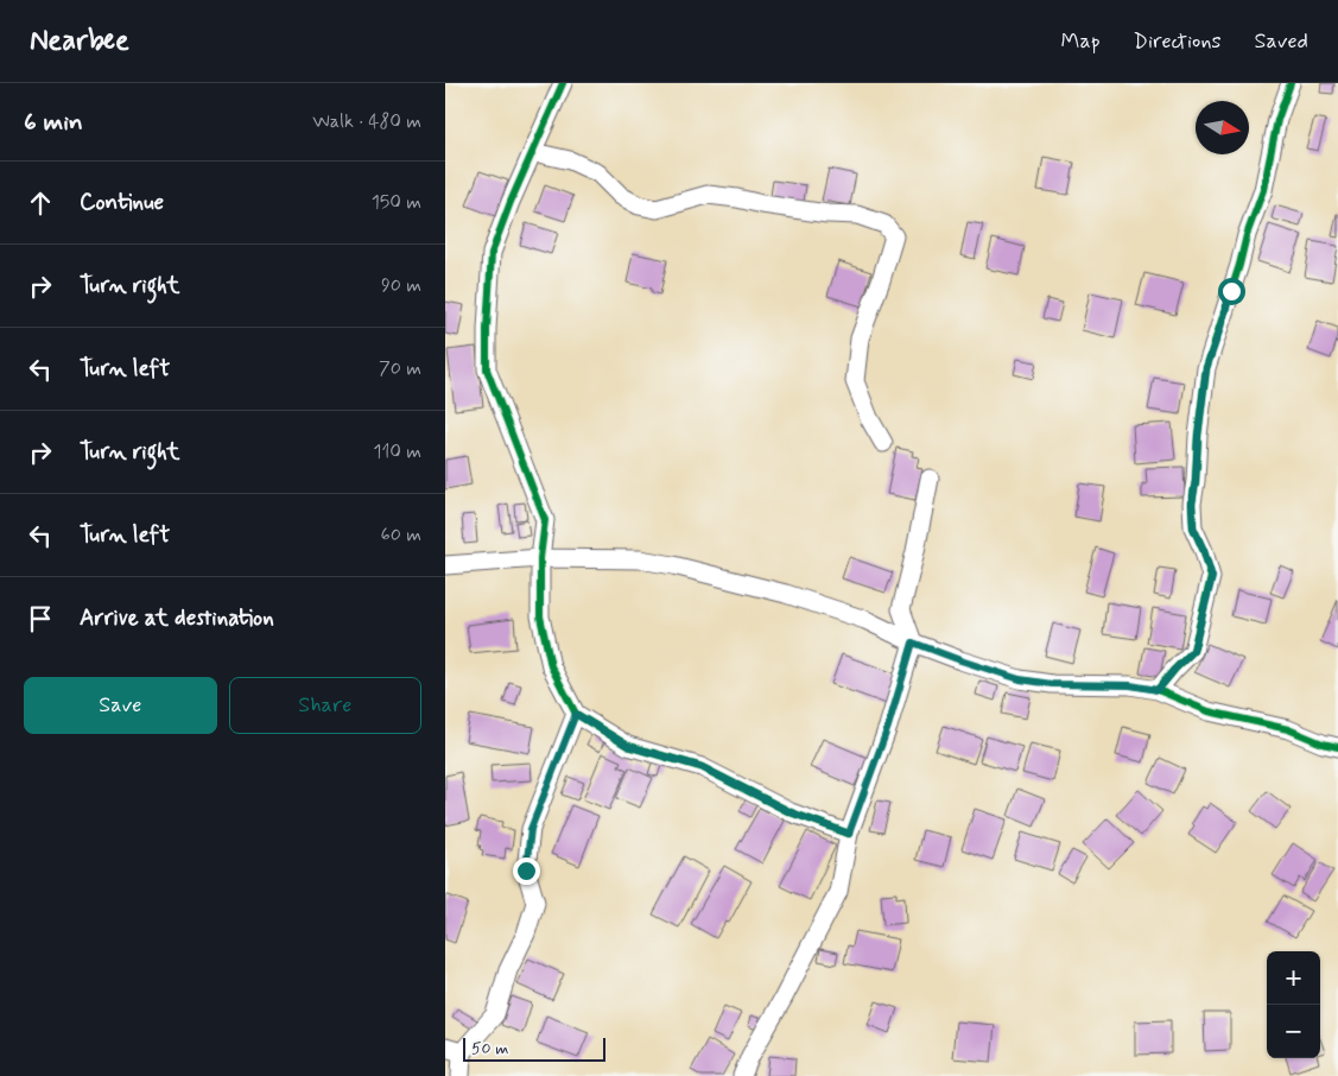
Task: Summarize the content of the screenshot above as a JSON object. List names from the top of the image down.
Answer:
{
  "scale_bar": "50 m",
  "north": "right",
  "page": {
    "header": "Nearbee",
    "nav": ["Map", "Directions", "Saved"],
    "heading": ["6 min", "Walk · 480 m"],
    "list": [
      ["Continue", "150 m"],
      ["Turn right", "90 m"],
      ["Turn left", "70 m"],
      ["Turn right", "110 m"],
      ["Turn left", "60 m"],
      "Arrive at destination"
    ],
    "buttons": ["Save", "Share"],
    "map_buttons": ["+", "−"],
    "scale": "50 m"
  }
}
